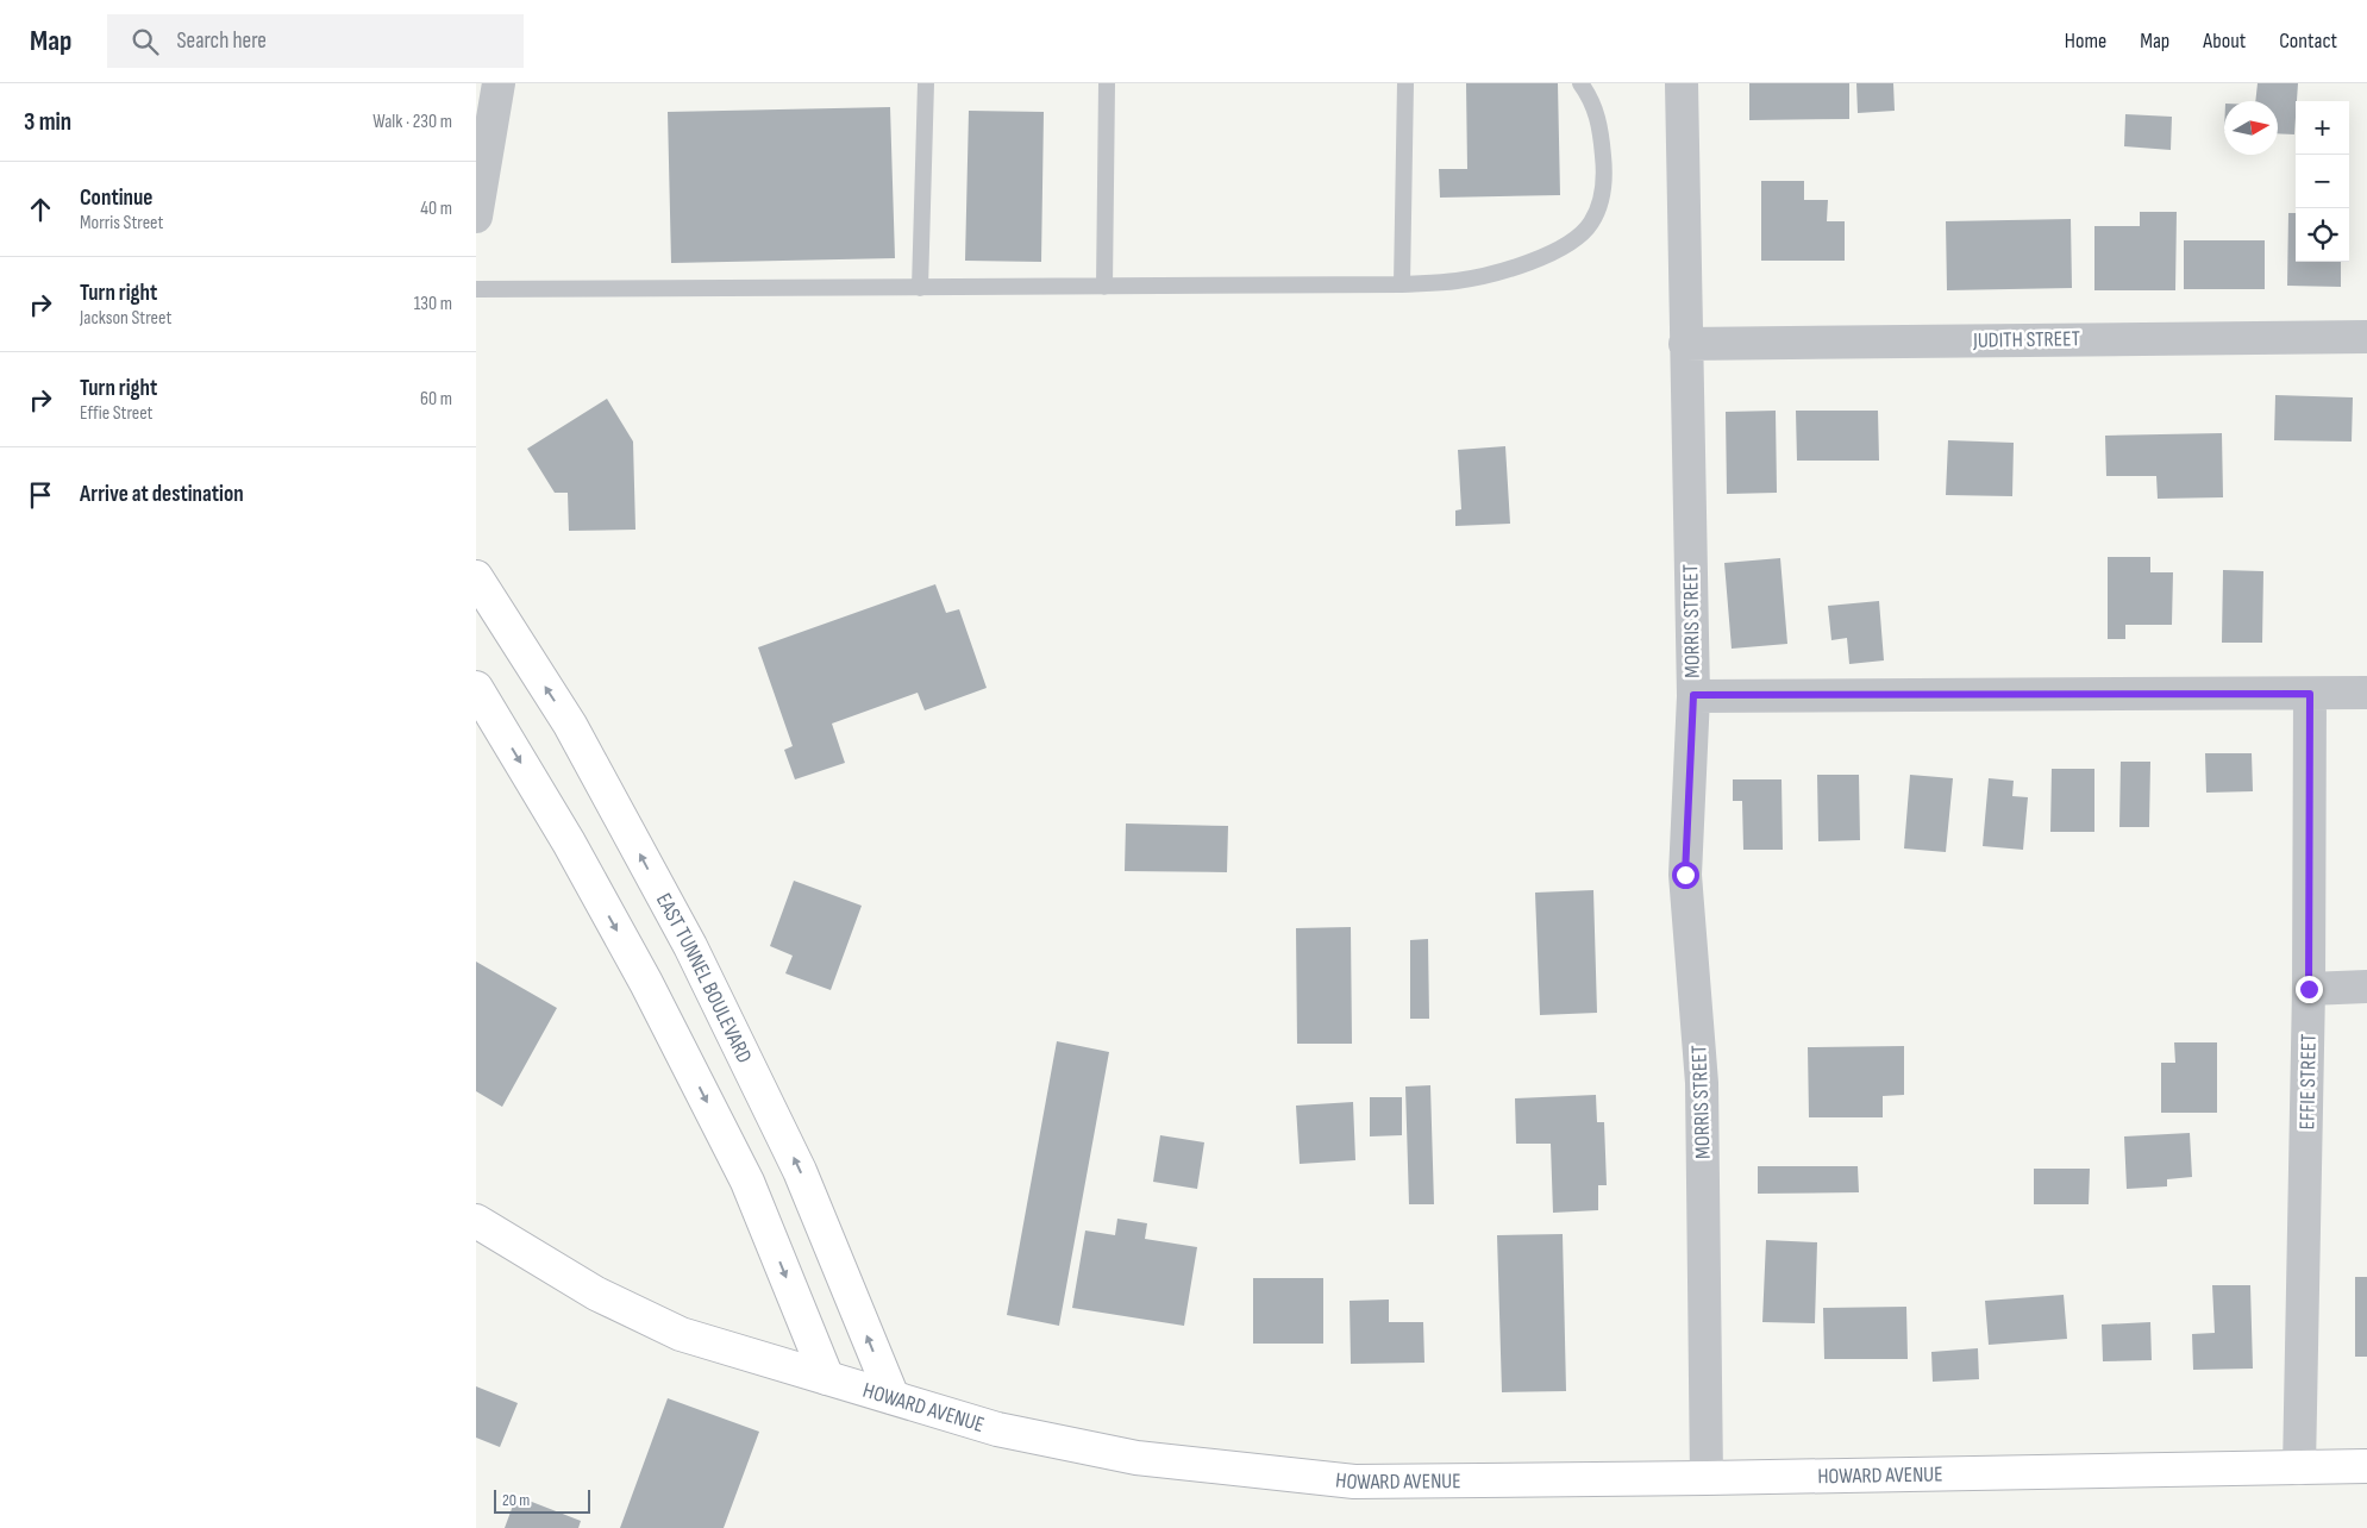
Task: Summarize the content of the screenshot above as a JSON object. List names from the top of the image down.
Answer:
{
  "streets": {
    "main road": ["EAST TUNNEL BOULEVARD", "HOWARD AVENUE"],
    "street": ["JUDITH STREET", "MORRIS STREET", "EFFIE STREET"]
  },
  "crossings": [
    ["JUDITH STREET", "MORRIS STREET"],
    ["MORRIS STREET", "HOWARD AVENUE"],
    ["EAST TUNNEL BOULEVARD", "HOWARD AVENUE"],
    ["EFFIE STREET", "HOWARD AVENUE"]
  ],
  "scale_bar": "20 m",
  "north": "right",
  "page": {
    "header": "Map",
    "search": "Search here",
    "nav": [
      "Home",
      "Map",
      "About",
      "Contact"
    ],
    "heading": ["3 min", "Walk · 230 m"],
    "map_buttons": ["+", "−"],
    "list": [
      ["Continue", "Morris Street", "40 m"],
      ["Turn right", "Jackson Street", "130 m"],
      ["Turn right", "Effie Street", "60 m"],
      "Arrive at destination"
    ],
    "scale": "20 m"
  }
}
